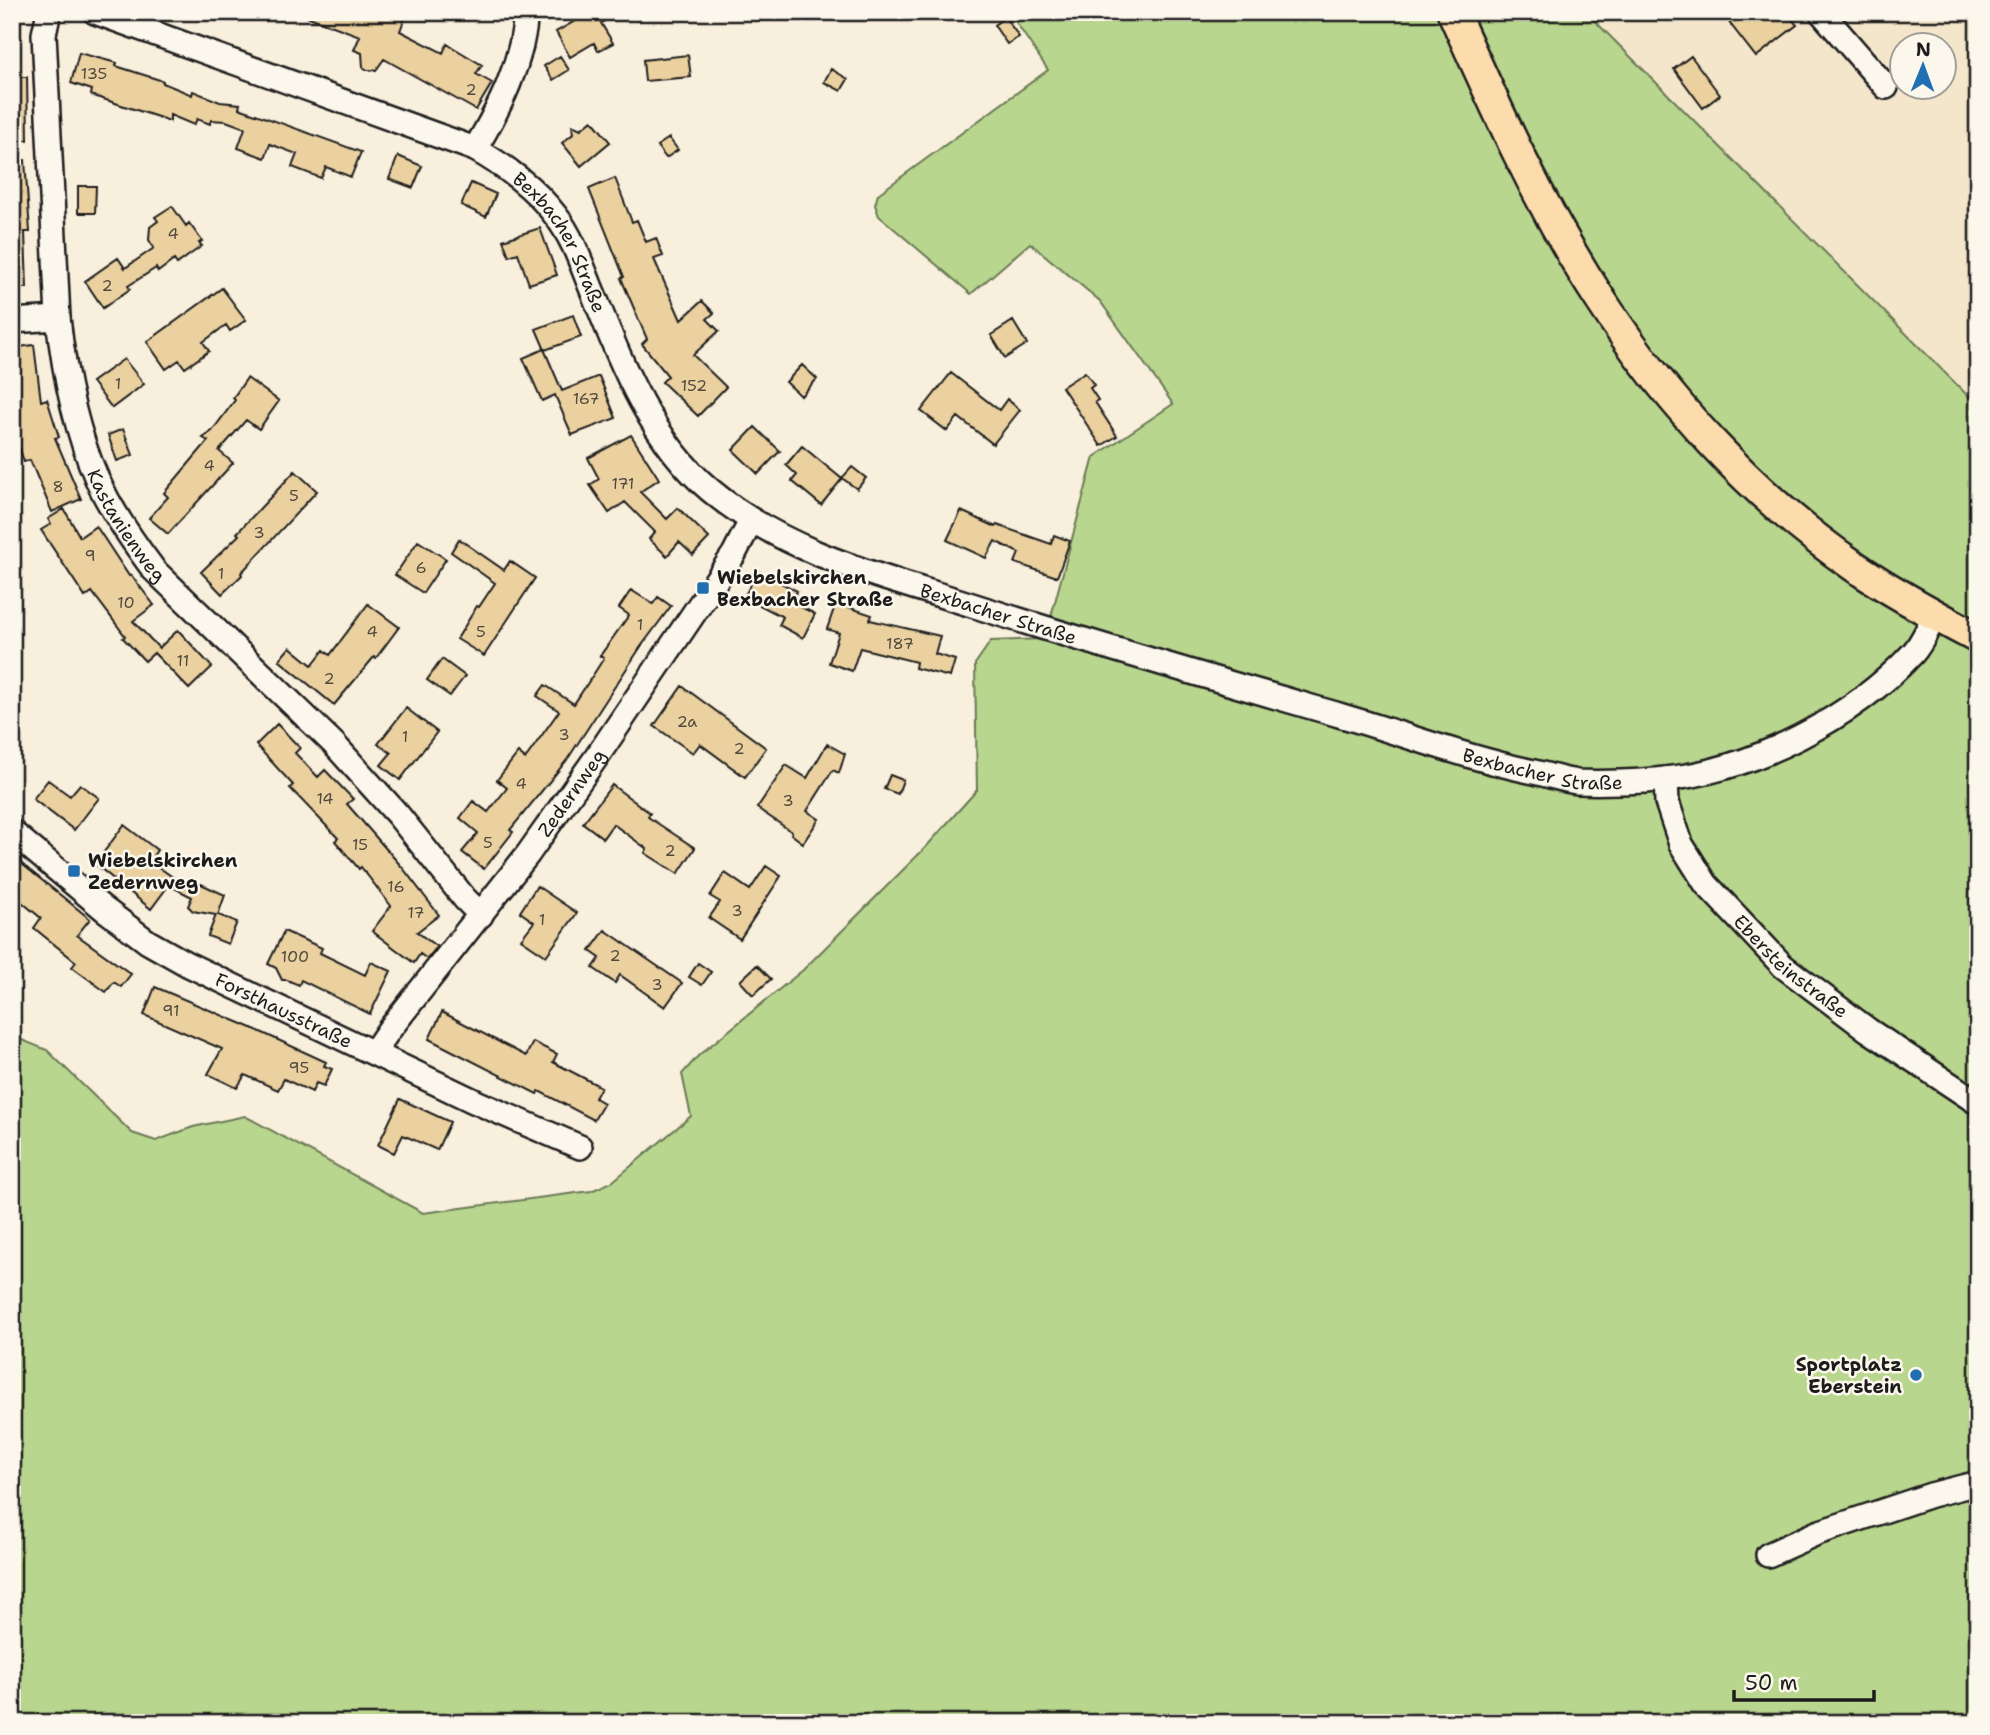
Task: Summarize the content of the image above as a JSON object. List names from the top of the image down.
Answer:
{
  "streets": {
    "street": [
      "Bexbacher Straße",
      "Kastanienweg",
      "Zedernweg",
      "Ebersteinstraße",
      "Forsthausstraße"
    ]
  },
  "crossings": [
    ["Bexbacher Straße", "Zedernweg"],
    ["Bexbacher Straße", "Ebersteinstraße"],
    ["Kastanienweg", "Zedernweg"],
    ["Zedernweg", "Forsthausstraße"]
  ],
  "places": {
    "transit": ["Wiebelskirchen Bexbacher Straße", "Wiebelskirchen Zedernweg"],
    "other": ["Sportplatz Eberstein"]
  },
  "house_numbers": [
    "135",
    "2",
    "4",
    "2",
    "1",
    "152",
    "167",
    "4",
    "171",
    "8",
    "5",
    "3",
    "9",
    "6",
    "1",
    "10",
    "1",
    "4",
    "5",
    "187",
    "11",
    "2",
    "2a",
    "3",
    "1",
    "2",
    "4",
    "14",
    "3",
    "5",
    "15",
    "2",
    "16",
    "3",
    "17",
    "1",
    "2",
    "100",
    "3",
    "91",
    "95"
  ],
  "scale_bar": "50 m",
  "north": "top"
}
